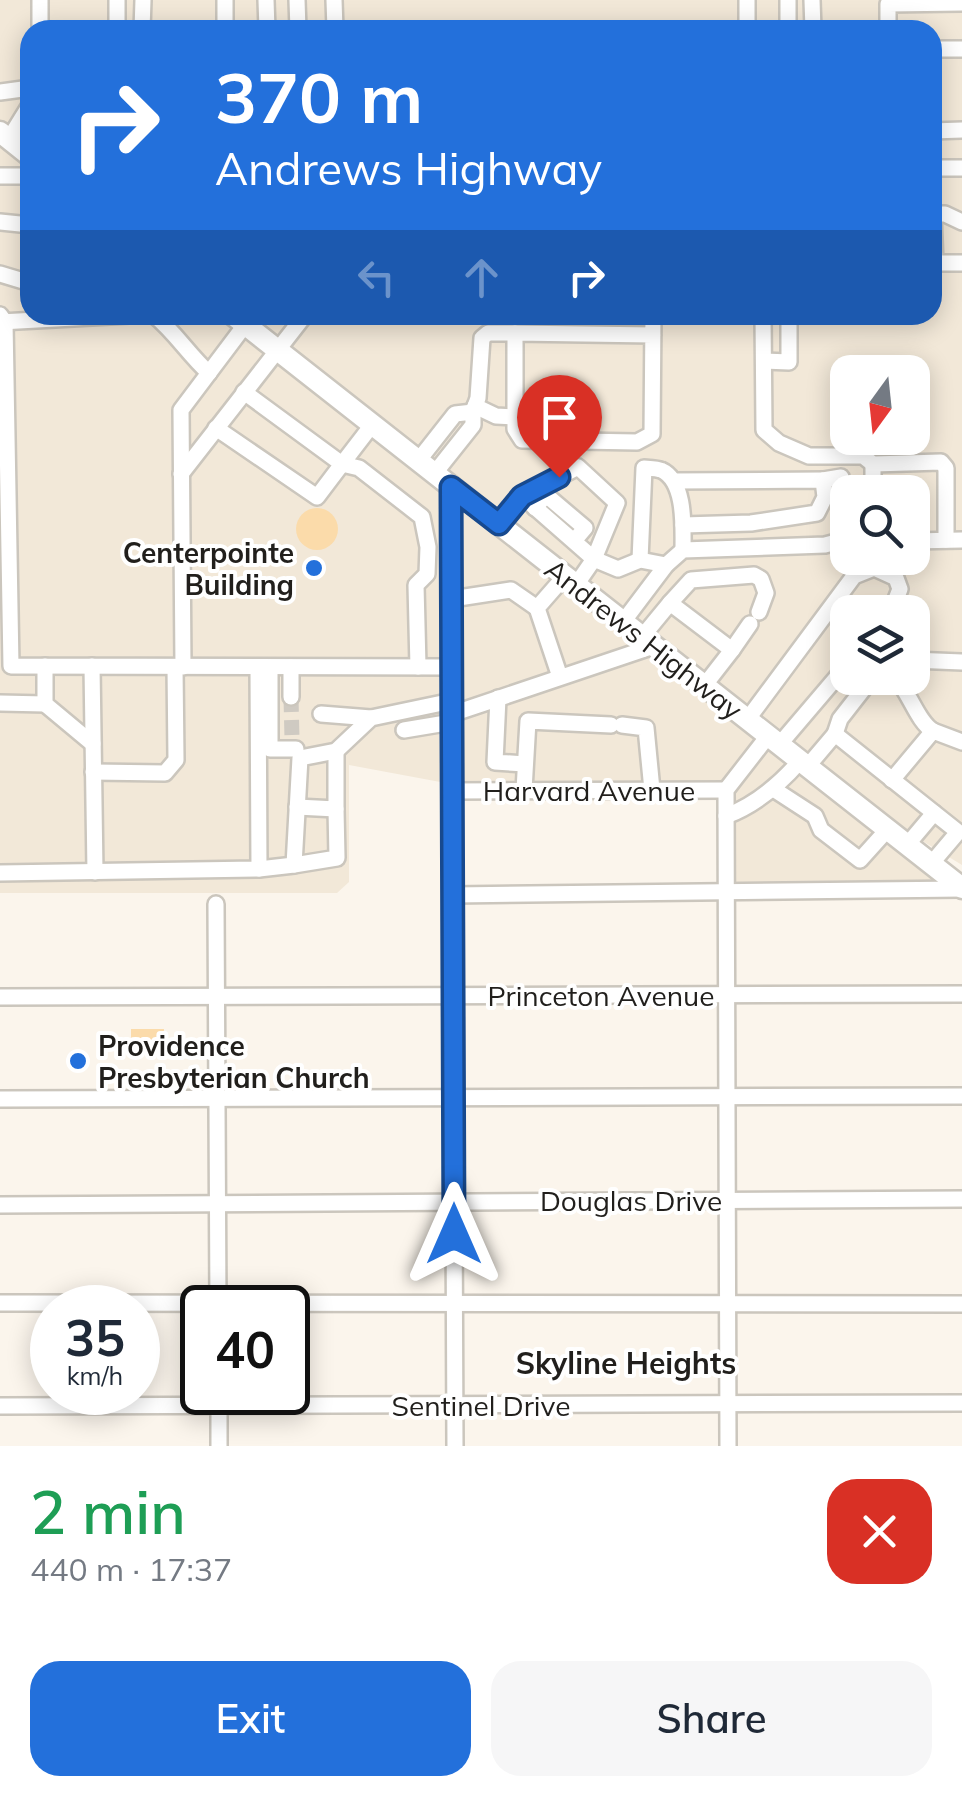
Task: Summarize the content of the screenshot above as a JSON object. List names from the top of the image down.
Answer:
{
  "streets": {
    "main road": ["Andrews Highway"],
    "street": [
      "Harvard Avenue",
      "Princeton Avenue",
      "Douglas Drive",
      "Sentinel Drive"
    ]
  },
  "districts": ["Skyline Heights"],
  "places": ["Centerpointe Building", "Providence Presbyterian Church"],
  "north": "bottom",
  "page": {
    "turn": ["370 m", "Andrews Highway"],
    "speed": "35 km/h",
    "limit": "40",
    "heading": ["2 min", "440 m · 17:37"],
    "buttons": ["Exit", "Share"]
  }
}
